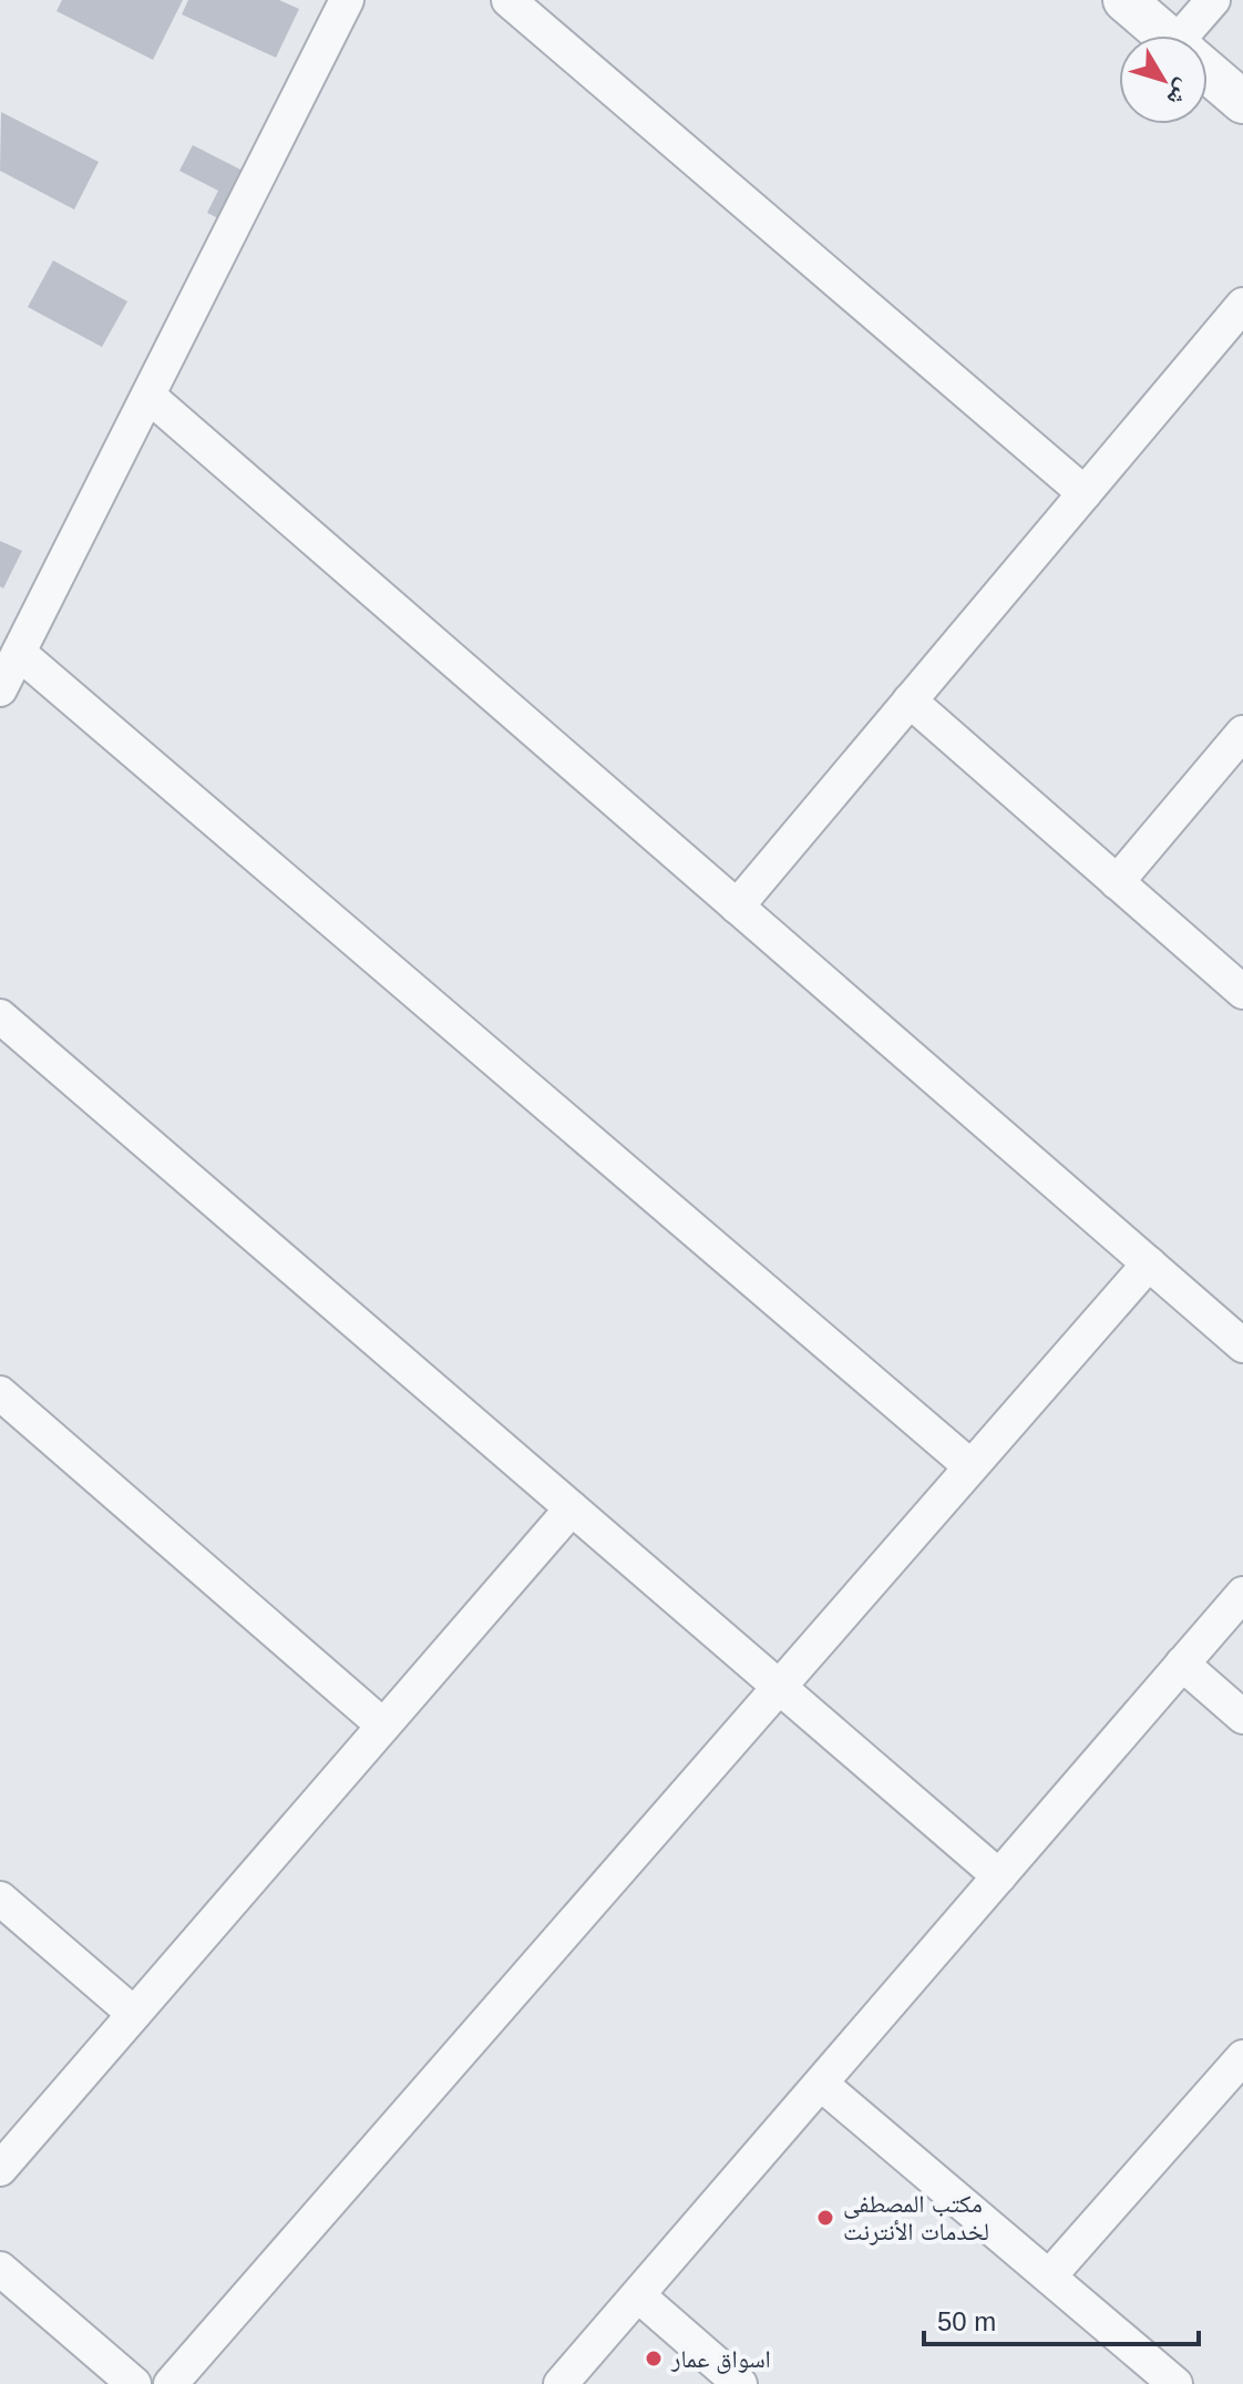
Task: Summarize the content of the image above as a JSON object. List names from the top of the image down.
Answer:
{
  "places": ["مكتب المصطفى لخدمات الأنترنت", "اسواق عمار"],
  "scale_bar": "50 m",
  "north": "bottom right"
}
